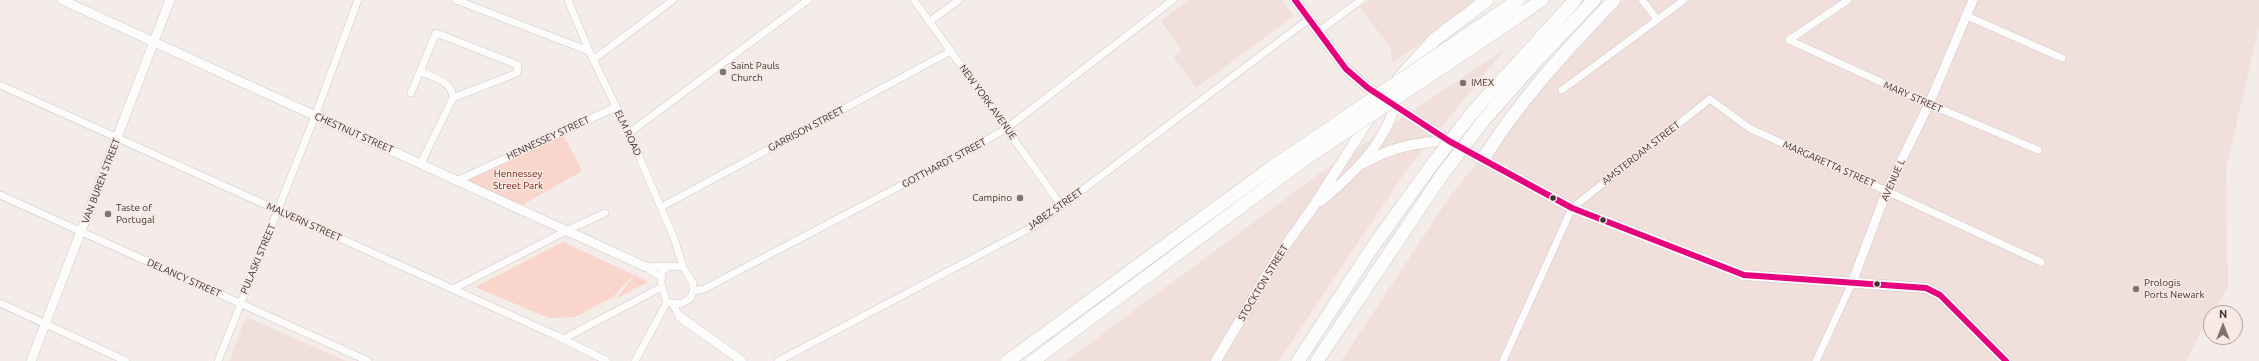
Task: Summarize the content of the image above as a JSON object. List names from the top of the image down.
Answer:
{
  "streets": {
    "main road": ["STOCKTON STREET"],
    "street": [
      "MARY STREET",
      "NEW YORK AVENUE",
      "GARRISON STREET",
      "CHESTNUT STREET",
      "ELM ROAD",
      "HENNESSEY STREET",
      "AMSTERDAM STREET",
      "GOTTHARDT STREET",
      "MARGARETTA STREET",
      "AVENUE L",
      "VAN BUREN STREET",
      "JABEZ STREET",
      "MALVERN STREET",
      "PULASKI STREET",
      "DELANCY STREET"
    ]
  },
  "crossings": [
    ["MARY STREET", "AVENUE L"],
    ["NEW YORK AVENUE", "GARRISON STREET"],
    ["NEW YORK AVENUE", "GOTTHARDT STREET"],
    ["NEW YORK AVENUE", "JABEZ STREET"],
    ["GARRISON STREET", "ELM ROAD"],
    ["CHESTNUT STREET", "HENNESSEY STREET"],
    ["CHESTNUT STREET", "VAN BUREN STREET"],
    ["CHESTNUT STREET", "PULASKI STREET"],
    ["ELM ROAD", "HENNESSEY STREET"],
    ["ELM ROAD", "GOTTHARDT STREET"],
    ["AMSTERDAM STREET", "MARGARETTA STREET"],
    ["MARGARETTA STREET", "AVENUE L"],
    ["VAN BUREN STREET", "MALVERN STREET"],
    ["VAN BUREN STREET", "DELANCY STREET"],
    ["MALVERN STREET", "PULASKI STREET"],
    ["PULASKI STREET", "DELANCY STREET"]
  ],
  "parks": ["Hennessey Street Park"],
  "places": [
    "Saint Pauls Church",
    "IMEX",
    "Campino",
    "Taste of Portugal",
    "Prologis Ports Newark"
  ],
  "north": "top"
}
